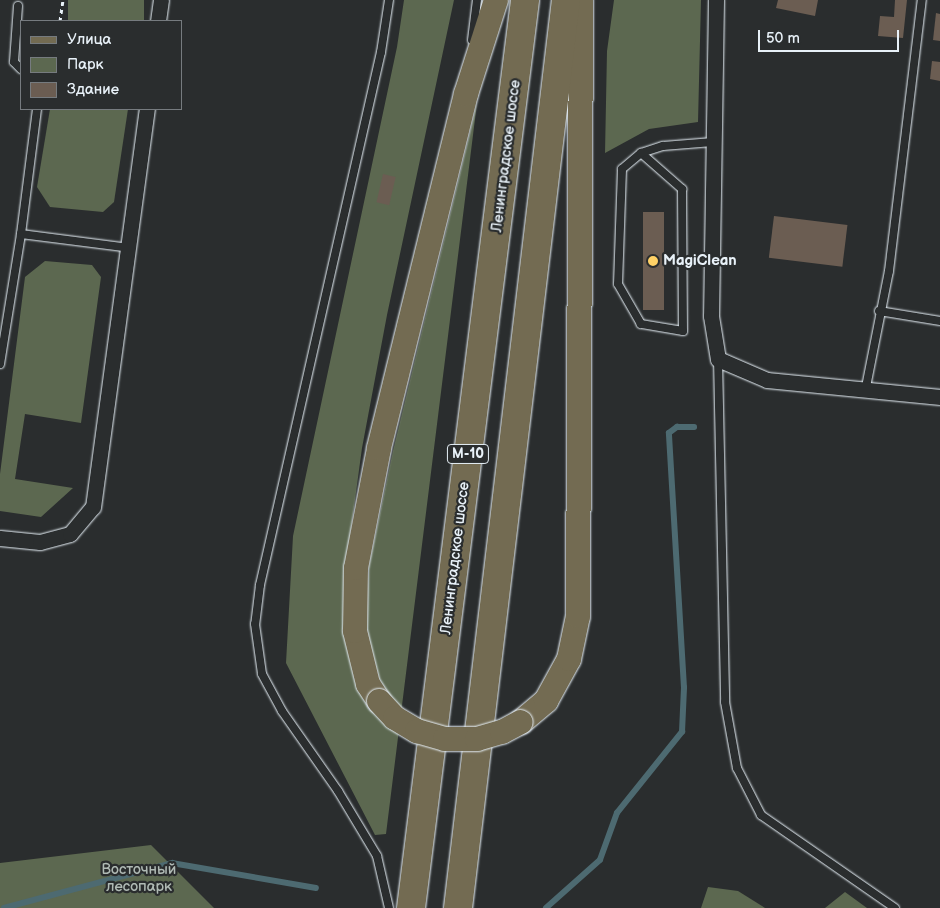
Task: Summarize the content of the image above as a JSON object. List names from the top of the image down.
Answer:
{
  "streets": {
    "highway": ["Ленинградское шоссе", "М-10"]
  },
  "parks": ["Восточный лесопарк"],
  "places": ["MagiClean"],
  "legend": ["Улица", "Парк", "Здание"],
  "scale_bar": "50 m"
}
